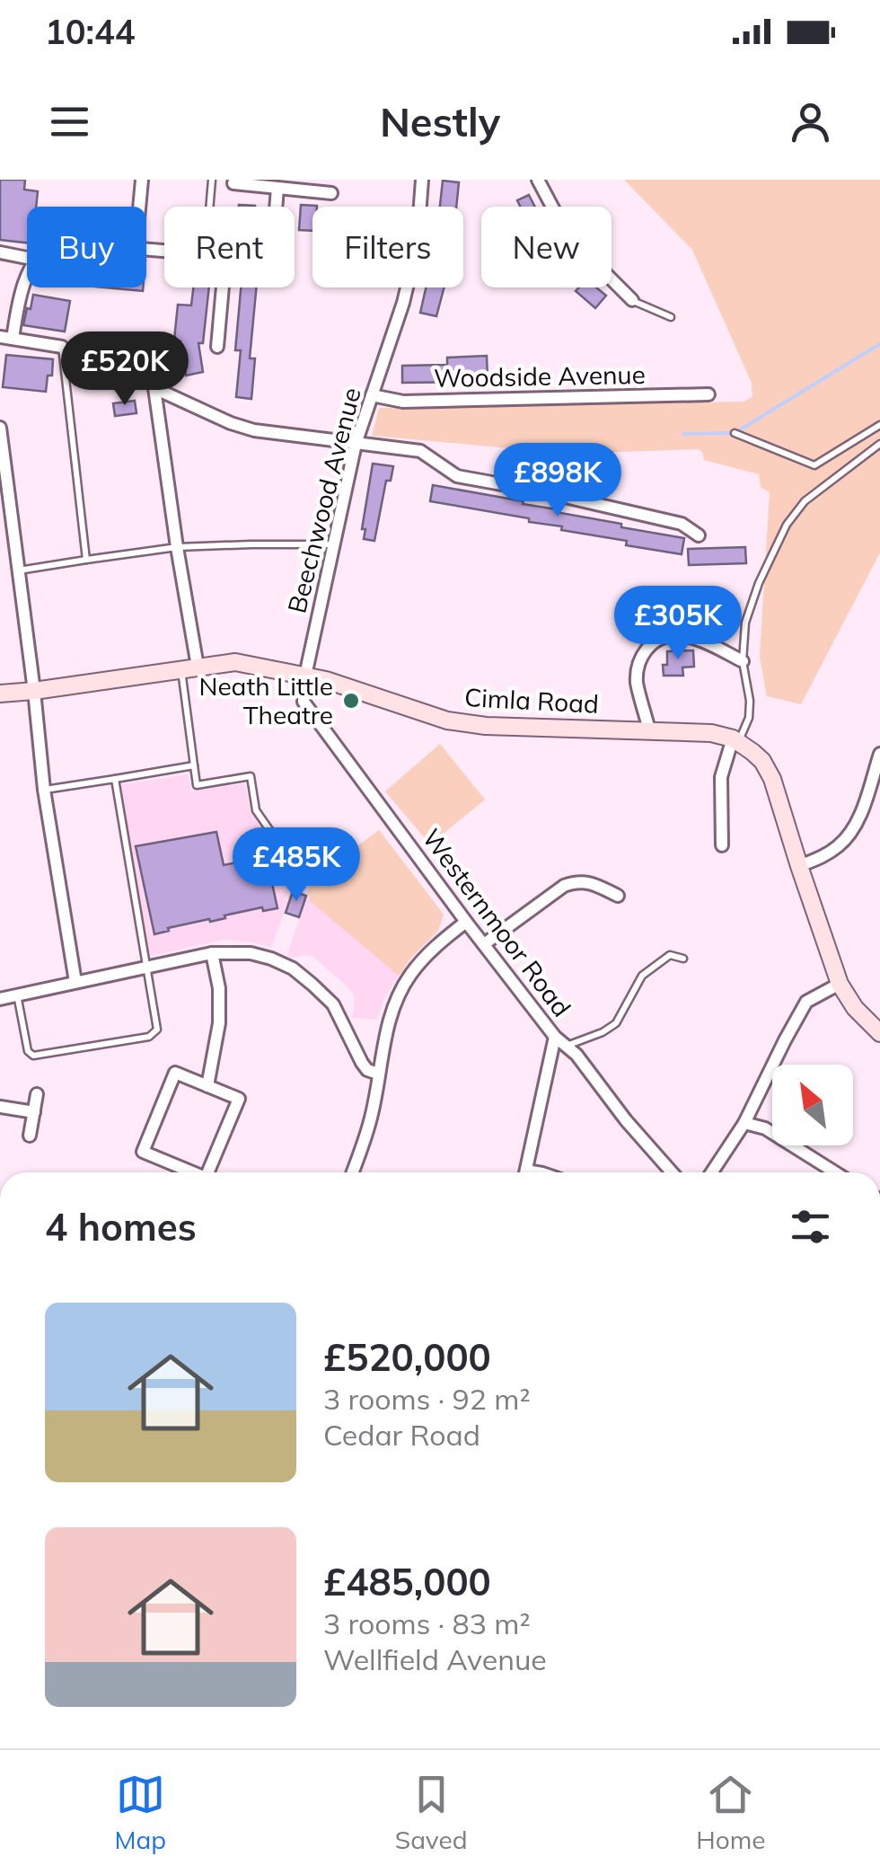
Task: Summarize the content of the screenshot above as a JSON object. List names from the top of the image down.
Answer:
{
  "streets": {
    "main road": ["Cimla Road"],
    "street": ["Woodside Avenue", "Beechwood Avenue", "Westernmoor Road"]
  },
  "crossings": [
    ["Woodside Avenue", "Beechwood Avenue"],
    ["Beechwood Avenue", "Cimla Road"],
    ["Beechwood Avenue", "Westernmoor Road"],
    ["Cimla Road", "Westernmoor Road"]
  ],
  "places": ["Neath Little Theatre"],
  "north": "top left",
  "page": {
    "status": "10:44",
    "header": "Nestly",
    "chip": [
      "Buy",
      "Rent",
      "Filters",
      "New"
    ],
    "price": [
      "£520K",
      "£898K",
      "£305K",
      "£485K"
    ],
    "heading": "4 homes",
    "list": [
      {
        "name": "£520,000",
        "note": "3 rooms · 92 m² · Cedar Road"
      },
      {
        "name": "£485,000",
        "note": "3 rooms · 83 m² · Wellfield Avenue"
      }
    ],
    "tabs": ["Map", "Saved", "Home"]
  }
}
